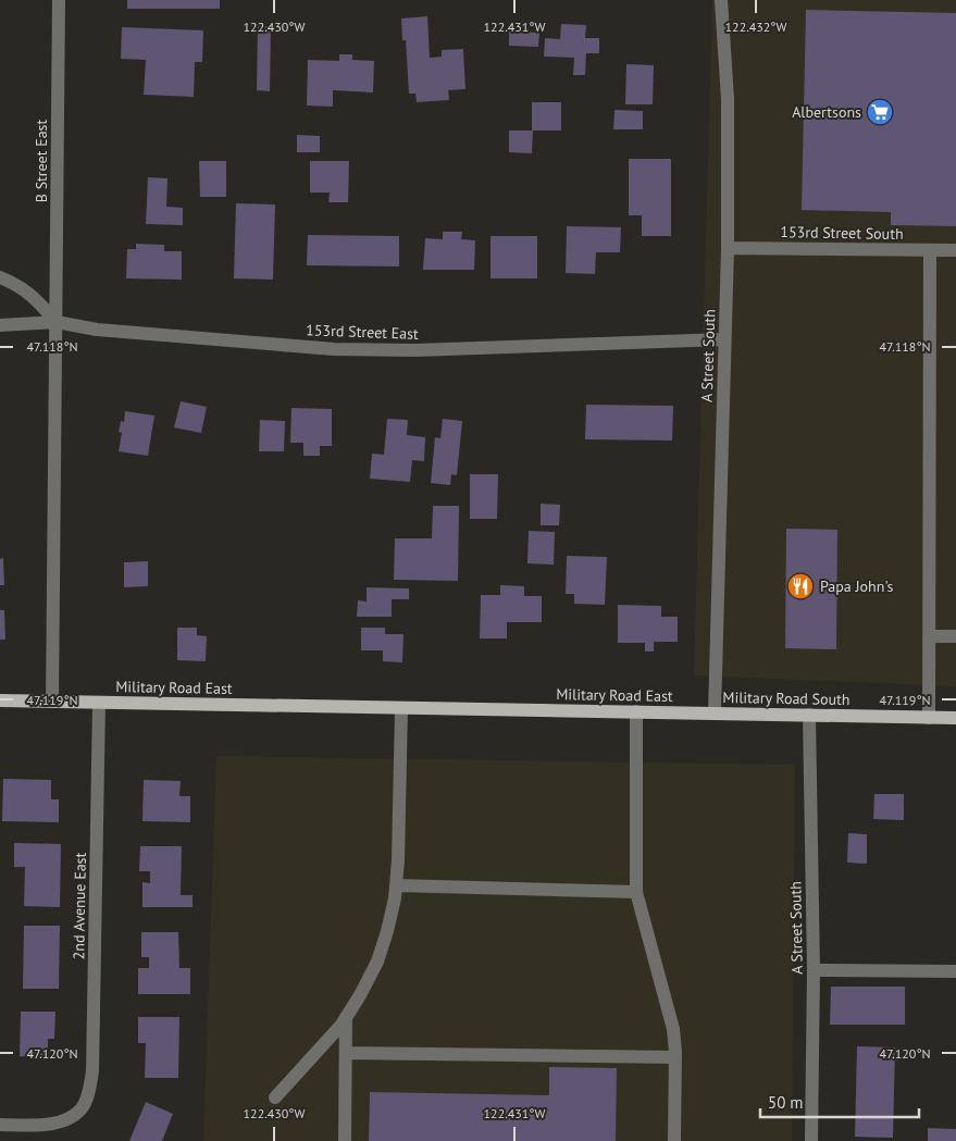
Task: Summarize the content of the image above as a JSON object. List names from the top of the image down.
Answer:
{
  "streets": {
    "main road": ["Military Road East", "Military Road South"],
    "street": [
      "B Street East",
      "153rd Street South",
      "153rd Street East",
      "A Street South",
      "2nd Avenue East"
    ]
  },
  "crossings": [
    ["B Street East", "153rd Street East"],
    ["153rd Street South", "A Street South"],
    ["153rd Street East", "A Street South"],
    ["A Street South", "Military Road East"],
    ["A Street South", "Military Road South"],
    ["Military Road East", "Military Road South"],
    ["Military Road East", "2nd Avenue East"]
  ],
  "places": {
    "supermarket": ["Albertsons"],
    "restaurant": ["Papa John's"]
  },
  "scale_bar": "50 m",
  "coordinates": [
    "122.430°W",
    "122.431°W",
    "122.432°W",
    "47.118°N",
    "47.119°N",
    "47.120°N"
  ]
}
